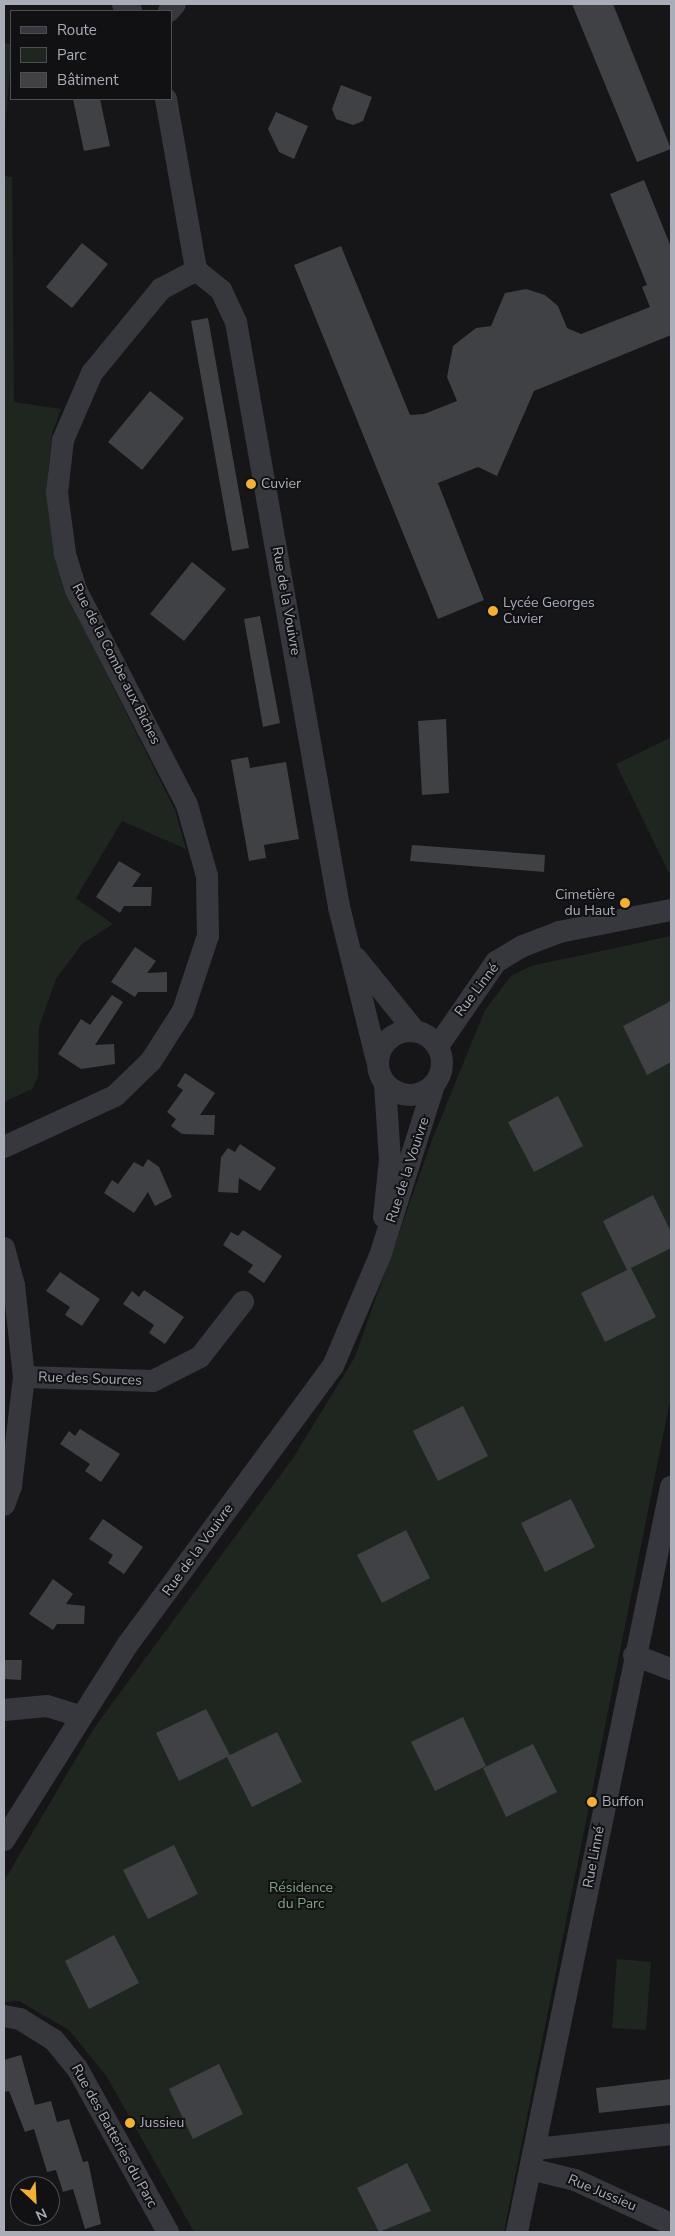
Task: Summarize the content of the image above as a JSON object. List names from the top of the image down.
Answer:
{
  "streets": {
    "street": [
      "Rue de la Vouivre",
      "Rue de la Combe aux Biches",
      "Rue Linné",
      "Rue des Sources",
      "Rue des Batteries du Parc",
      "Rue Jussieu"
    ]
  },
  "crossings": [
    ["Rue de la Vouivre", "Rue de la Combe aux Biches"],
    ["Rue de la Vouivre", "Rue Linné"],
    ["Rue Linné", "Rue Jussieu"]
  ],
  "parks": ["Résidence du Parc"],
  "places": [
    "Cuvier",
    "Lycée Georges Cuvier",
    "Cimetière du Haut",
    "Buffon",
    "Jussieu"
  ],
  "legend": ["Route", "Parc", "Bâtiment"],
  "north": "bottom right"
}
